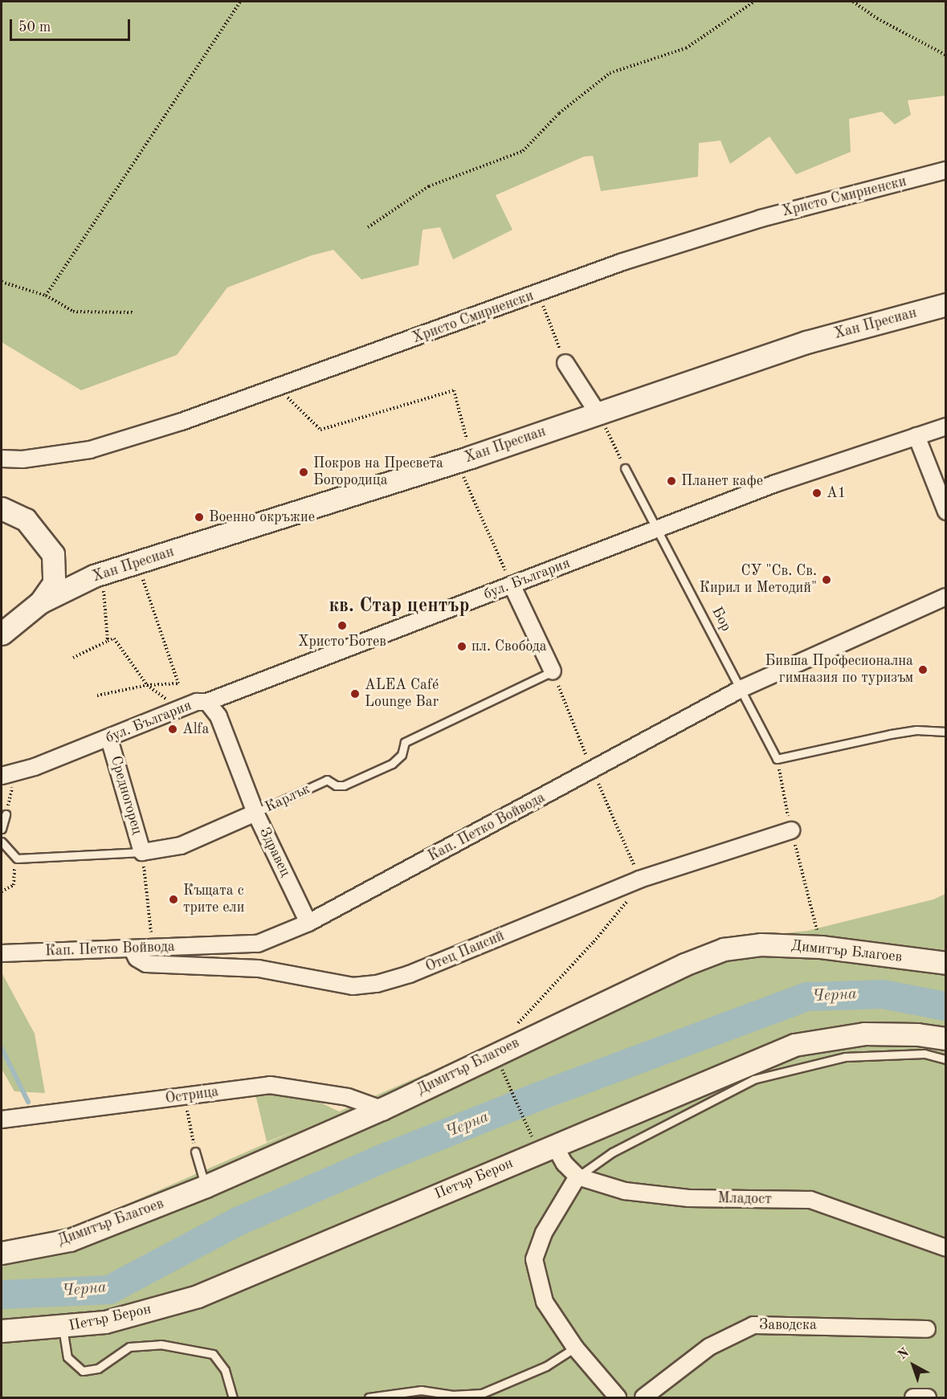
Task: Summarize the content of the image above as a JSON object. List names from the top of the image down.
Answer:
{
  "streets": {
    "main road": ["Хан Пресиан", "Димитър Благоев", "Петър Берон"],
    "street": [
      "Христо Смирненски",
      "бул. България",
      "Средногорец",
      "Карлък",
      "Кап. Петко Войвода",
      "Здравец",
      "Отец Паисий",
      "Острица",
      "Младост",
      "Заводска"
    ],
    "lane": ["Бор"]
  },
  "crossings": [
    ["бул. България", "Бор"],
    ["бул. България", "Средногорец"],
    ["бул. България", "Здравец"],
    ["Бор", "Кап. Петко Войвода"],
    ["Средногорец", "Карлък"],
    ["Карлък", "Здравец"],
    ["Кап. Петко Войвода", "Здравец"],
    ["Кап. Петко Войвода", "Отец Паисий"],
    ["Димитър Благоев", "Острица"]
  ],
  "districts": ["кв. Стар център"],
  "water": ["Черна"],
  "places": [
    "Покров на Пресвета Богородица",
    "Планет кафе",
    "A1",
    "Военно окръжие",
    "СУ \"Св. Св. Кирил и Методий\"",
    "Христо Ботев",
    "пл. Свобода",
    "Бивша Професионална гимназия по туризъм",
    "ALEA Café Lounge Bar",
    "Alfa",
    "Къщата с трите ели"
  ],
  "scale_bar": "50 m",
  "north": "top left"
}
